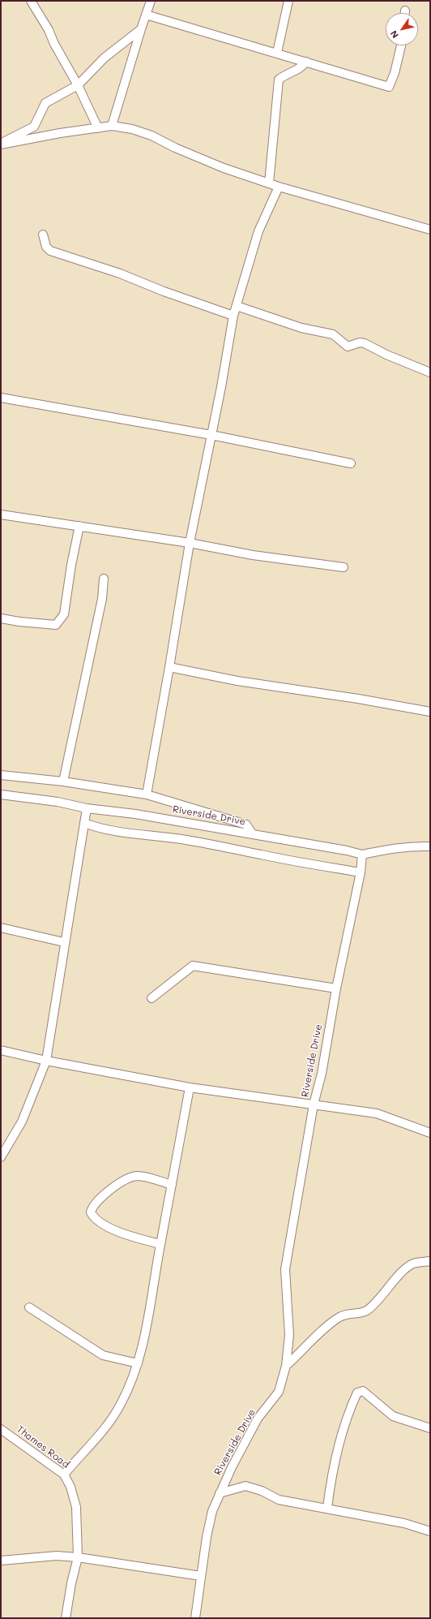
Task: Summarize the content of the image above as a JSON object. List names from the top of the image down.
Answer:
{
  "streets": {
    "street": ["Riverside Drive", "Thames Road"]
  },
  "north": "bottom left"
}
